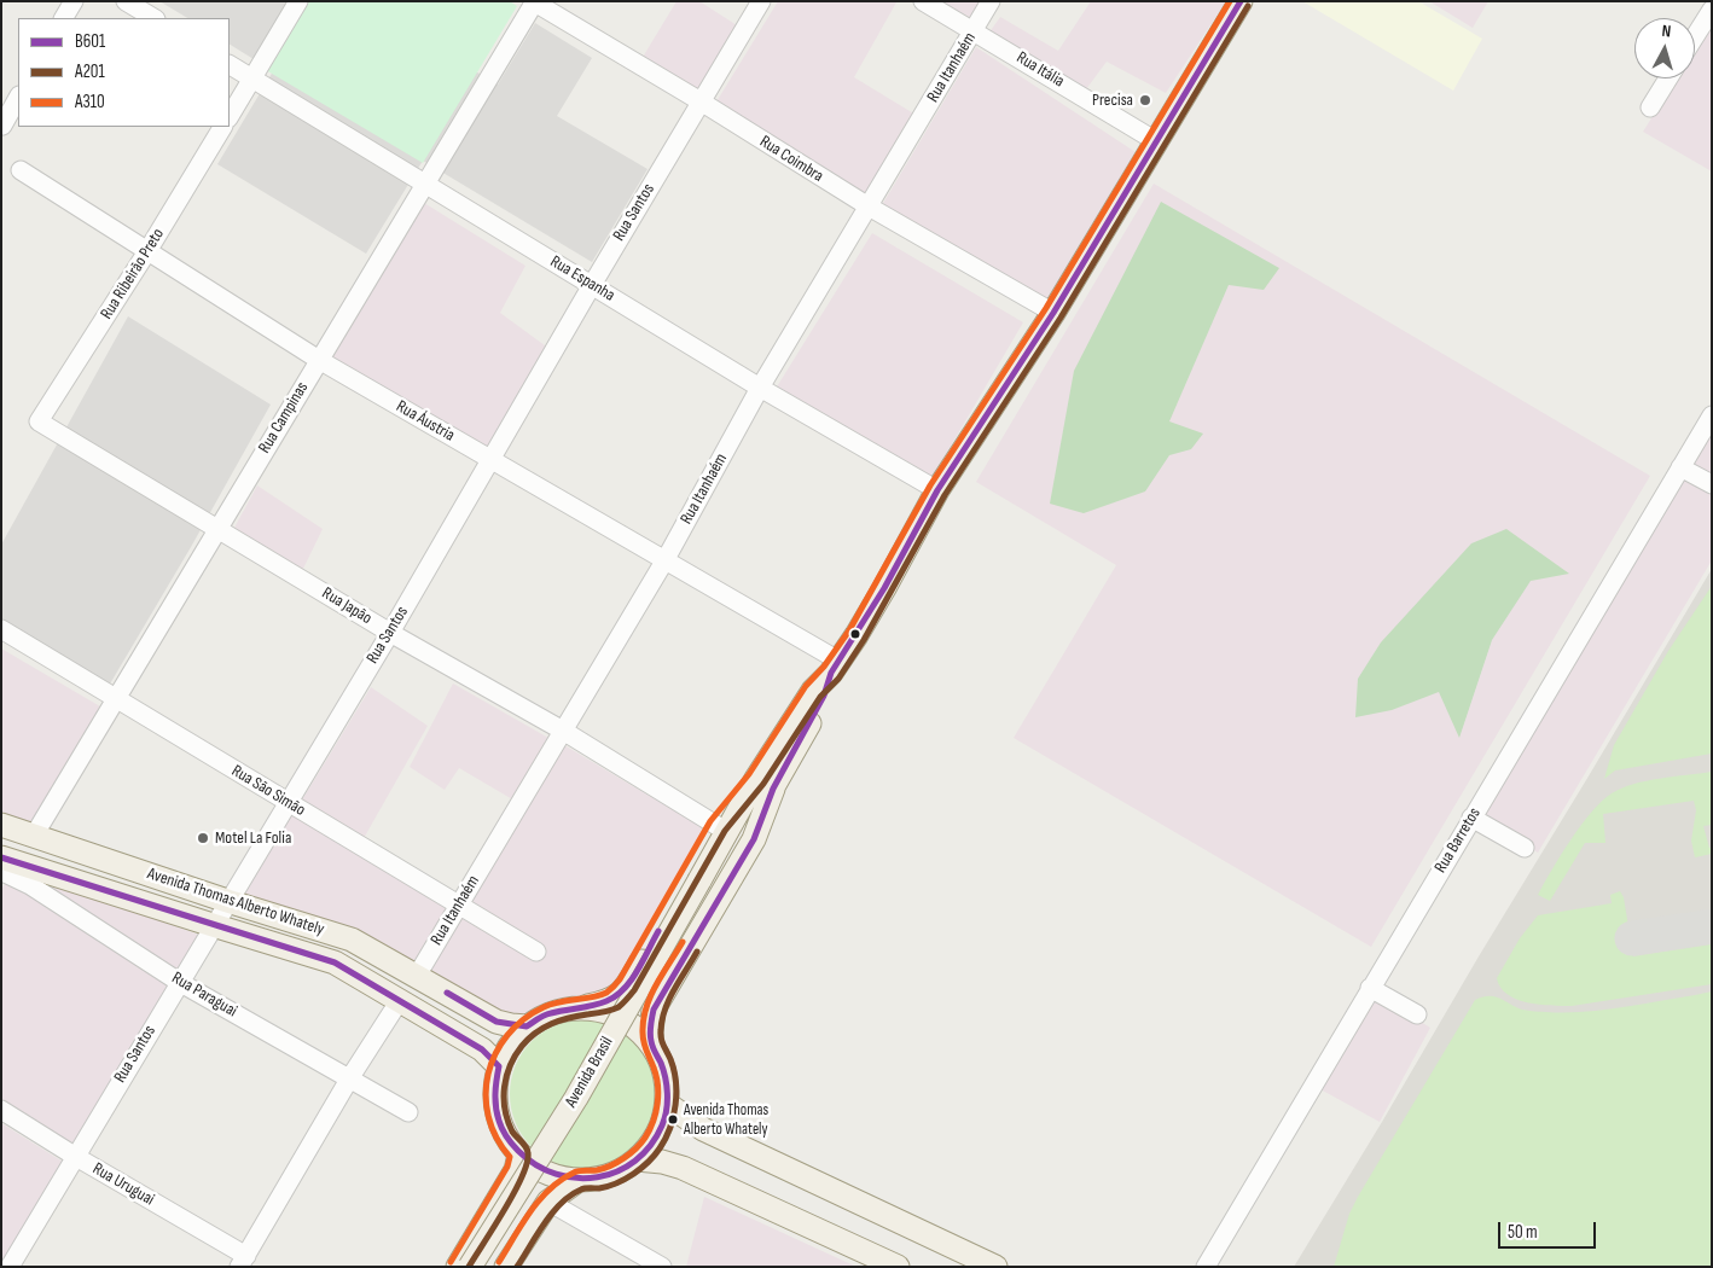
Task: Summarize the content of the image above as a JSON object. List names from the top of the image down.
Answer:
{
  "streets": {
    "main road": ["Avenida Thomas Alberto Whately", "Avenida Brasil"],
    "street": [
      "Rua Itanhaém",
      "Rua Itália",
      "Rua Coimbra",
      "Rua Santos",
      "Rua Ribeirão Preto",
      "Rua Espanha",
      "Rua Campinas",
      "Rua Áustria",
      "Rua Japão",
      "Rua São Simão",
      "Rua Barretos",
      "Rua Paraguai",
      "Rua Uruguai"
    ]
  },
  "crossings": [
    ["Rua Itanhaém", "Rua Itália"],
    ["Rua Itanhaém", "Rua Coimbra"],
    ["Rua Itanhaém", "Rua Espanha"],
    ["Rua Itanhaém", "Rua Áustria"],
    ["Rua Itanhaém", "Rua Japão"],
    ["Rua Itanhaém", "Rua São Simão"],
    ["Rua Itanhaém", "Avenida Thomas Alberto Whately"],
    ["Rua Itália", "Avenida Brasil"],
    ["Rua Coimbra", "Rua Santos"],
    ["Rua Coimbra", "Rua Campinas"],
    ["Rua Coimbra", "Avenida Brasil"],
    ["Rua Santos", "Rua Espanha"],
    ["Rua Santos", "Rua Áustria"],
    ["Rua Santos", "Rua Japão"],
    ["Rua Santos", "Rua São Simão"],
    ["Rua Santos", "Avenida Thomas Alberto Whately"],
    ["Rua Santos", "Rua Paraguai"],
    ["Rua Santos", "Rua Uruguai"],
    ["Rua Ribeirão Preto", "Rua Áustria"],
    ["Rua Ribeirão Preto", "Rua Japão"],
    ["Rua Espanha", "Rua Campinas"],
    ["Rua Espanha", "Avenida Brasil"],
    ["Rua Campinas", "Rua Áustria"],
    ["Rua Campinas", "Rua Japão"],
    ["Rua Campinas", "Rua São Simão"],
    ["Rua Campinas", "Avenida Thomas Alberto Whately"],
    ["Rua Áustria", "Avenida Brasil"],
    ["Rua Japão", "Avenida Brasil"],
    ["Avenida Thomas Alberto Whately", "Rua Paraguai"],
    ["Avenida Thomas Alberto Whately", "Avenida Brasil"]
  ],
  "places": ["Precisa", "Motel La Folia", "Avenida Thomas Alberto Whately"],
  "lines": ["transit line B601", "transit line A310", "transit line A201"],
  "legend": ["B601", "A201", "A310"],
  "scale_bar": "50 m",
  "north": "top"
}
